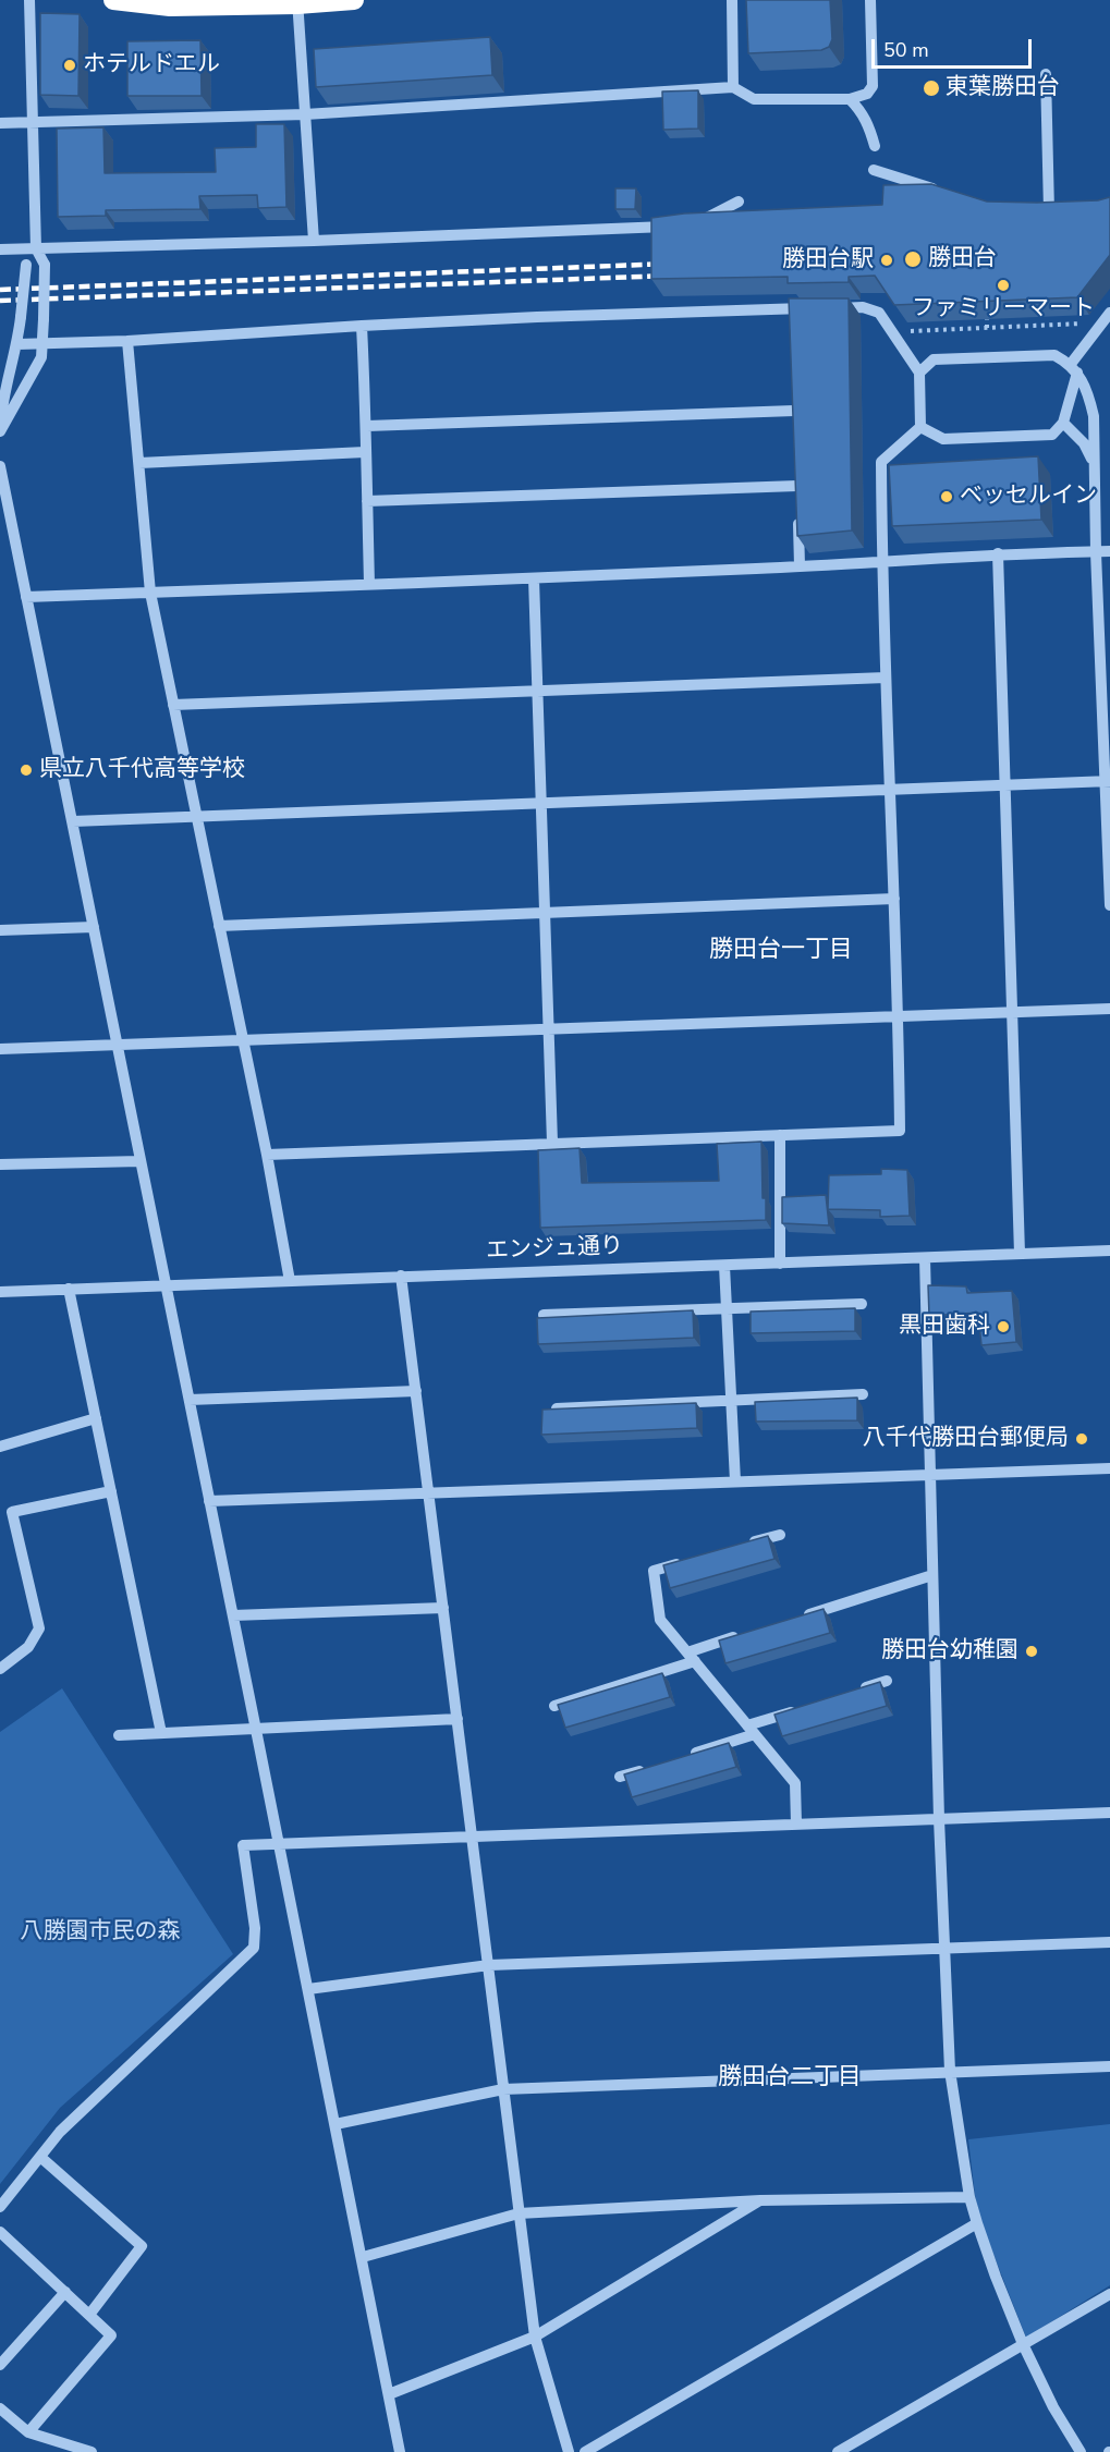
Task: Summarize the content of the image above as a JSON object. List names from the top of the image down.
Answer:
{
  "streets": {
    "street": ["エンジュ通り"]
  },
  "districts": ["勝田台一丁目", "勝田台二丁目"],
  "parks": ["八勝園市民の森"],
  "places": [
    "ホテルドエル",
    "東葉勝田台",
    "勝田台",
    "勝田台駅",
    "ファミリーマート",
    "ベッセルイン",
    "県立八千代高等学校",
    "黒田歯科",
    "八千代勝田台郵便局",
    "勝田台幼稚園"
  ],
  "scale_bar": "50 m"
}
